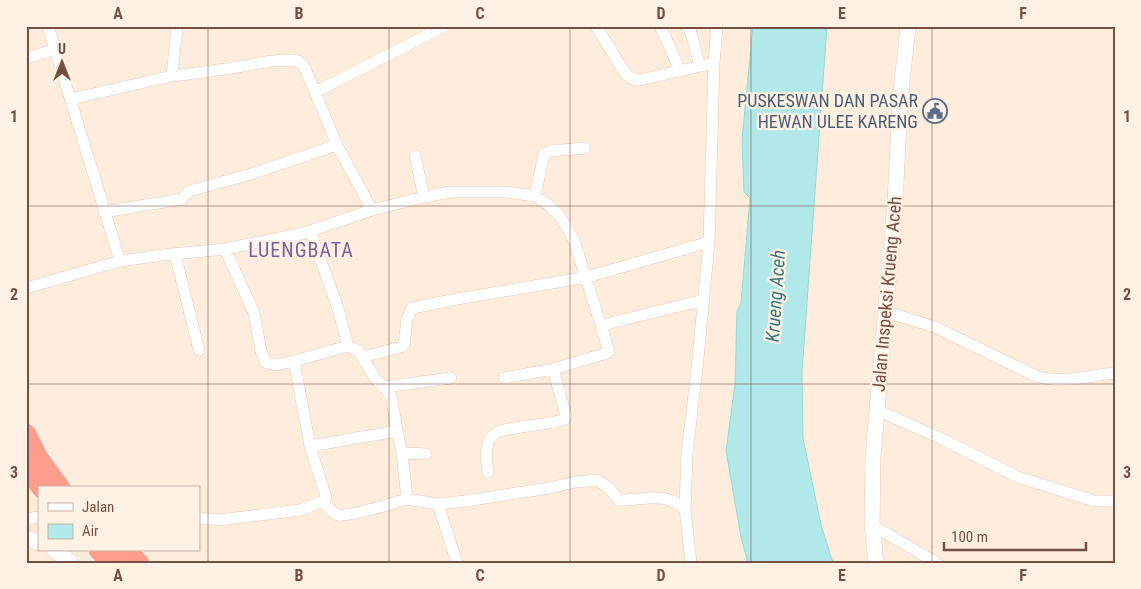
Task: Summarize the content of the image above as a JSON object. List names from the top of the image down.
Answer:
{
  "streets": {
    "street": ["Jalan Inspeksi Krueng Aceh"]
  },
  "districts": ["LUENGBATA"],
  "water": ["Krueng Aceh"],
  "places": {
    "public building": ["PUSKESWAN DAN PASAR HEWAN ULEE KARENG"]
  },
  "legend": ["Jalan", "Air"],
  "scale_bar": "100 m",
  "north": "top",
  "grid": {
    "columns": [
      "A",
      "B",
      "C",
      "D",
      "E",
      "F"
    ],
    "rows": ["1", "2", "3"]
  }
}
